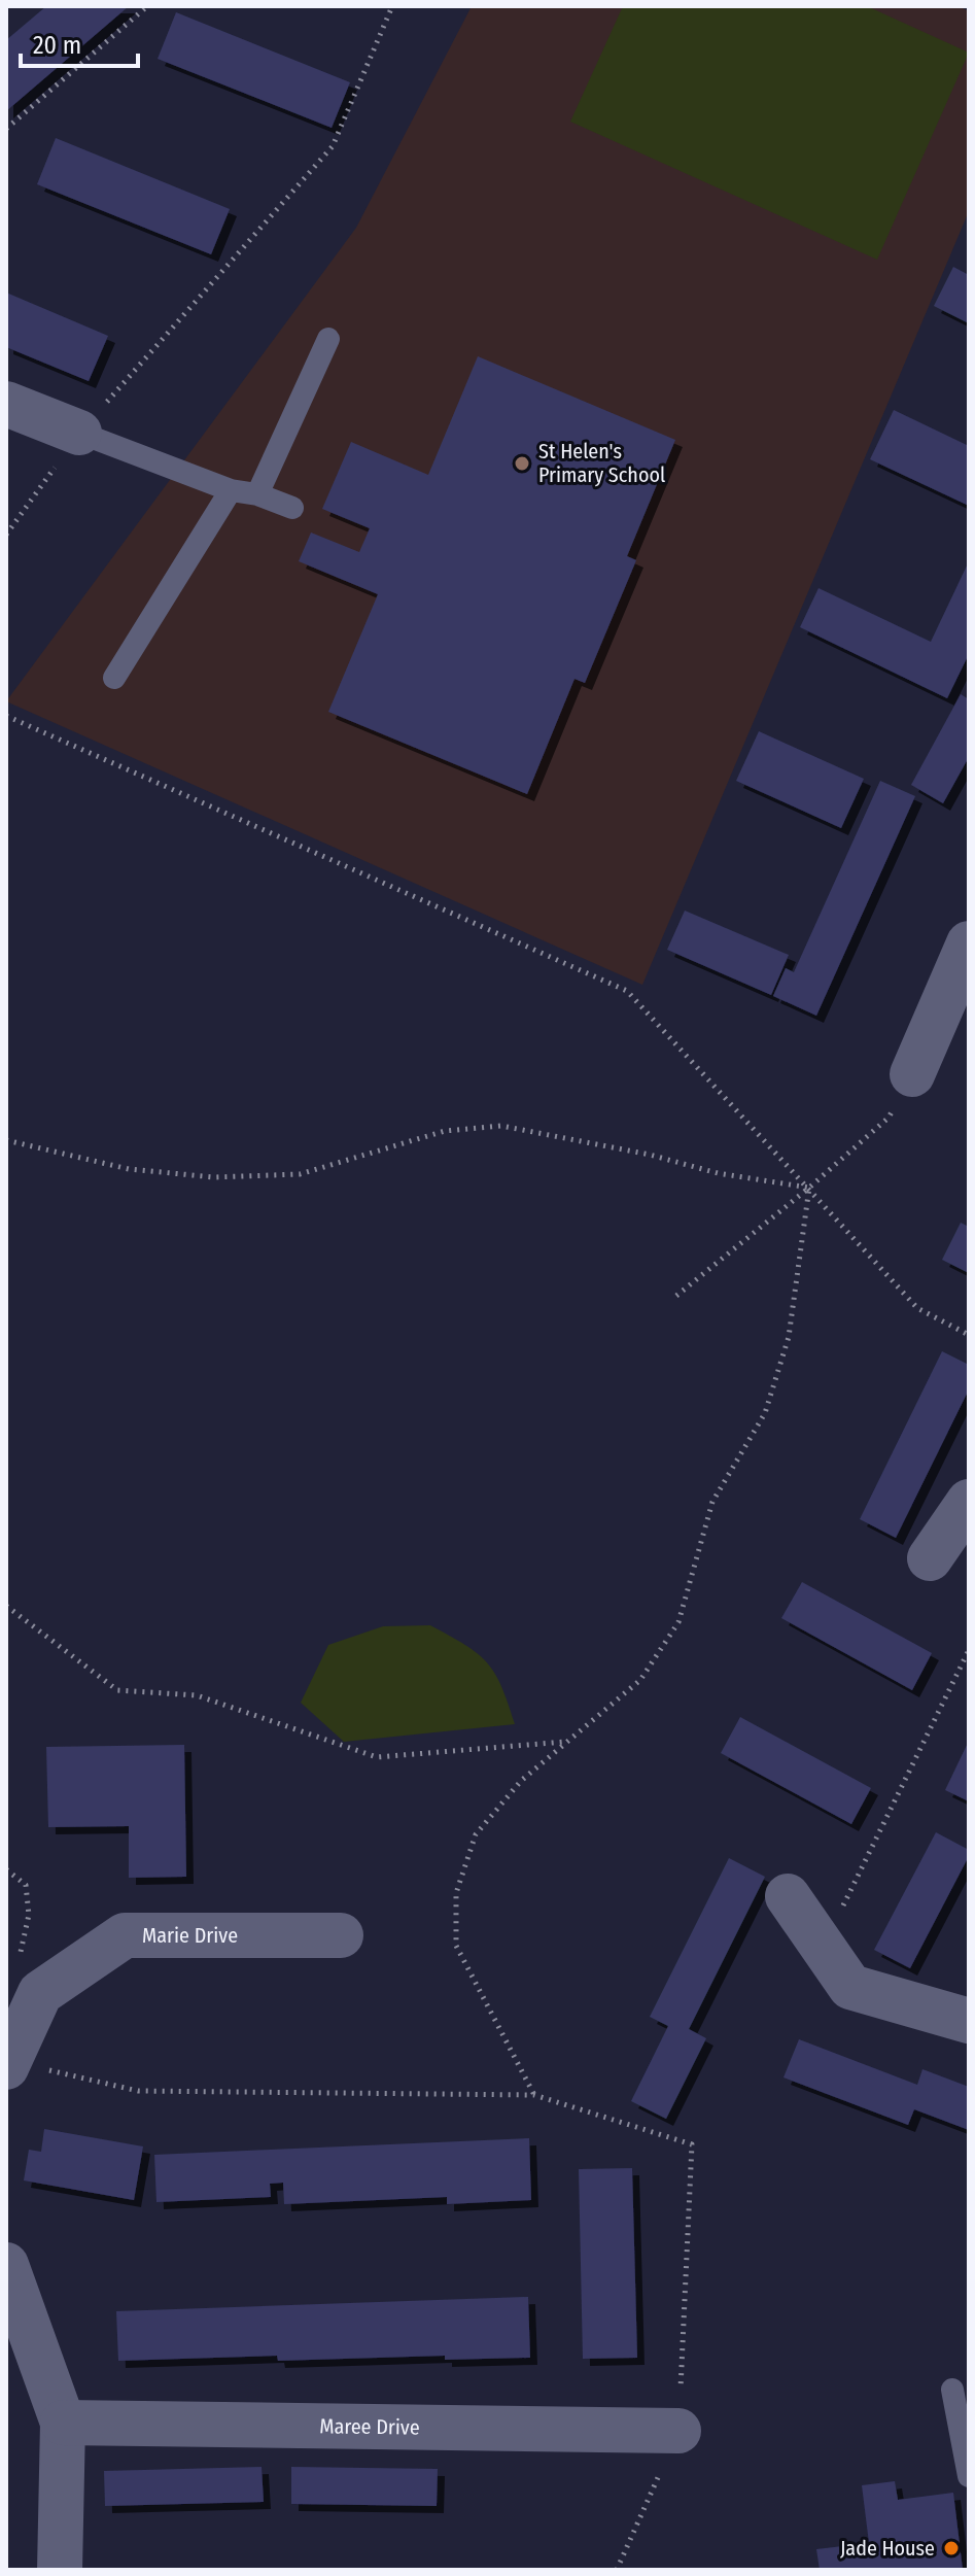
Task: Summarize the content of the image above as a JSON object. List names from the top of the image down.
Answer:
{
  "streets": {
    "street": ["Marie Drive", "Maree Drive"]
  },
  "places": ["St Helen's Primary School", "Jade House"],
  "scale_bar": "20 m"
}
